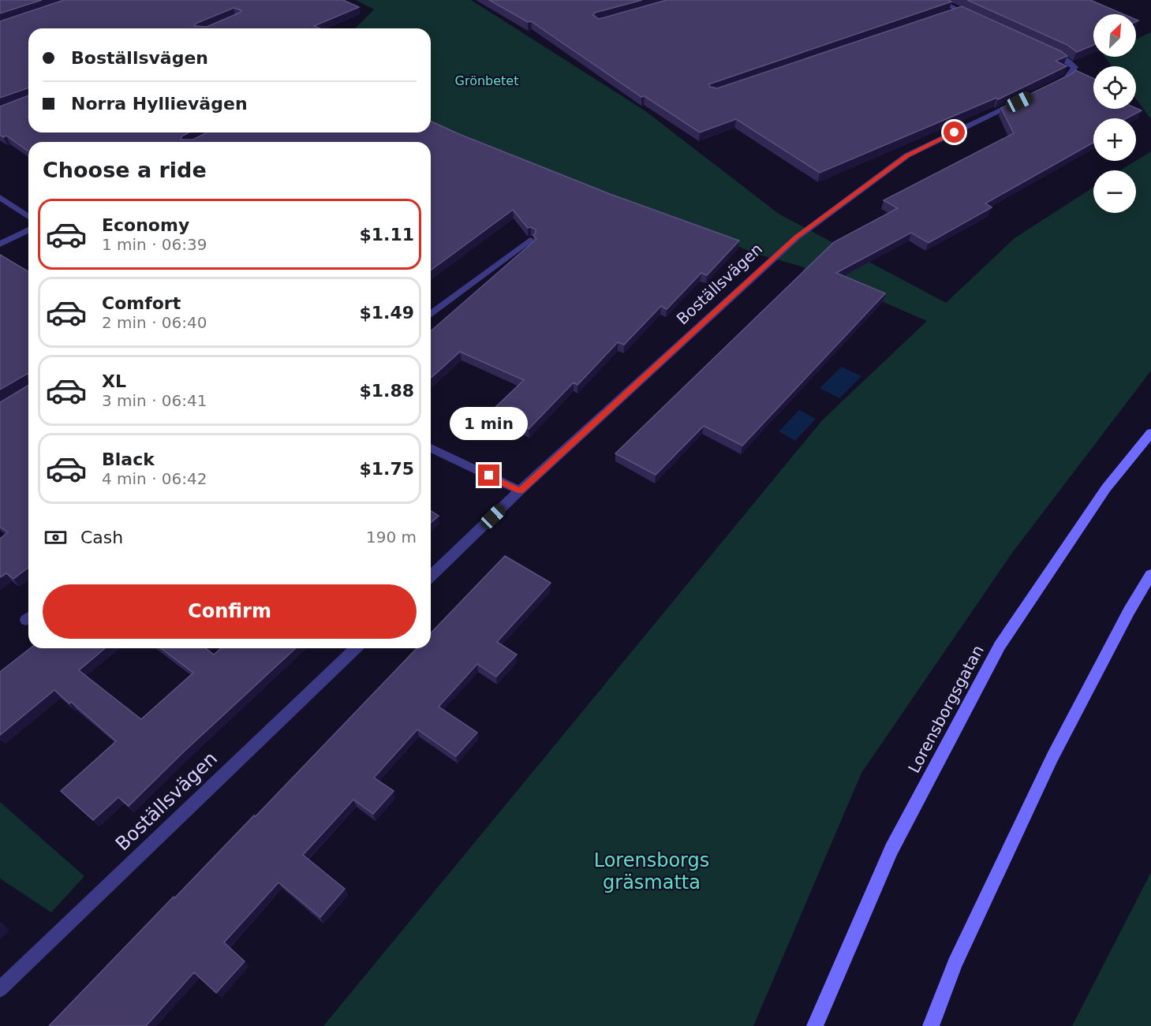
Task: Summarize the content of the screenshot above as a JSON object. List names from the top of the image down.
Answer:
{
  "streets": {
    "main road": ["Lorensborgsgatan"],
    "street": ["Boställsvägen"]
  },
  "parks": ["Grönbetet", "Lorensborgs gräsmatta"],
  "north": "top right",
  "page": {
    "map_buttons": ["+", "−"],
    "banner": ["Boställsvägen", "Norra Hyllievägen"],
    "heading": "Choose a ride",
    "list": [
      {
        "name": "Economy",
        "note": "1 min · 06:39",
        "value": "$1.11"
      },
      {
        "name": "Comfort",
        "note": "2 min · 06:40",
        "value": "$1.49"
      },
      {
        "name": "XL",
        "note": "3 min · 06:41",
        "value": "$1.88"
      },
      {
        "name": "Black",
        "note": "4 min · 06:42",
        "value": "$1.75"
      }
    ],
    "bubble": "1 min",
    "pay": ["Cash", "190 m"],
    "buttons": "Confirm"
  }
}
